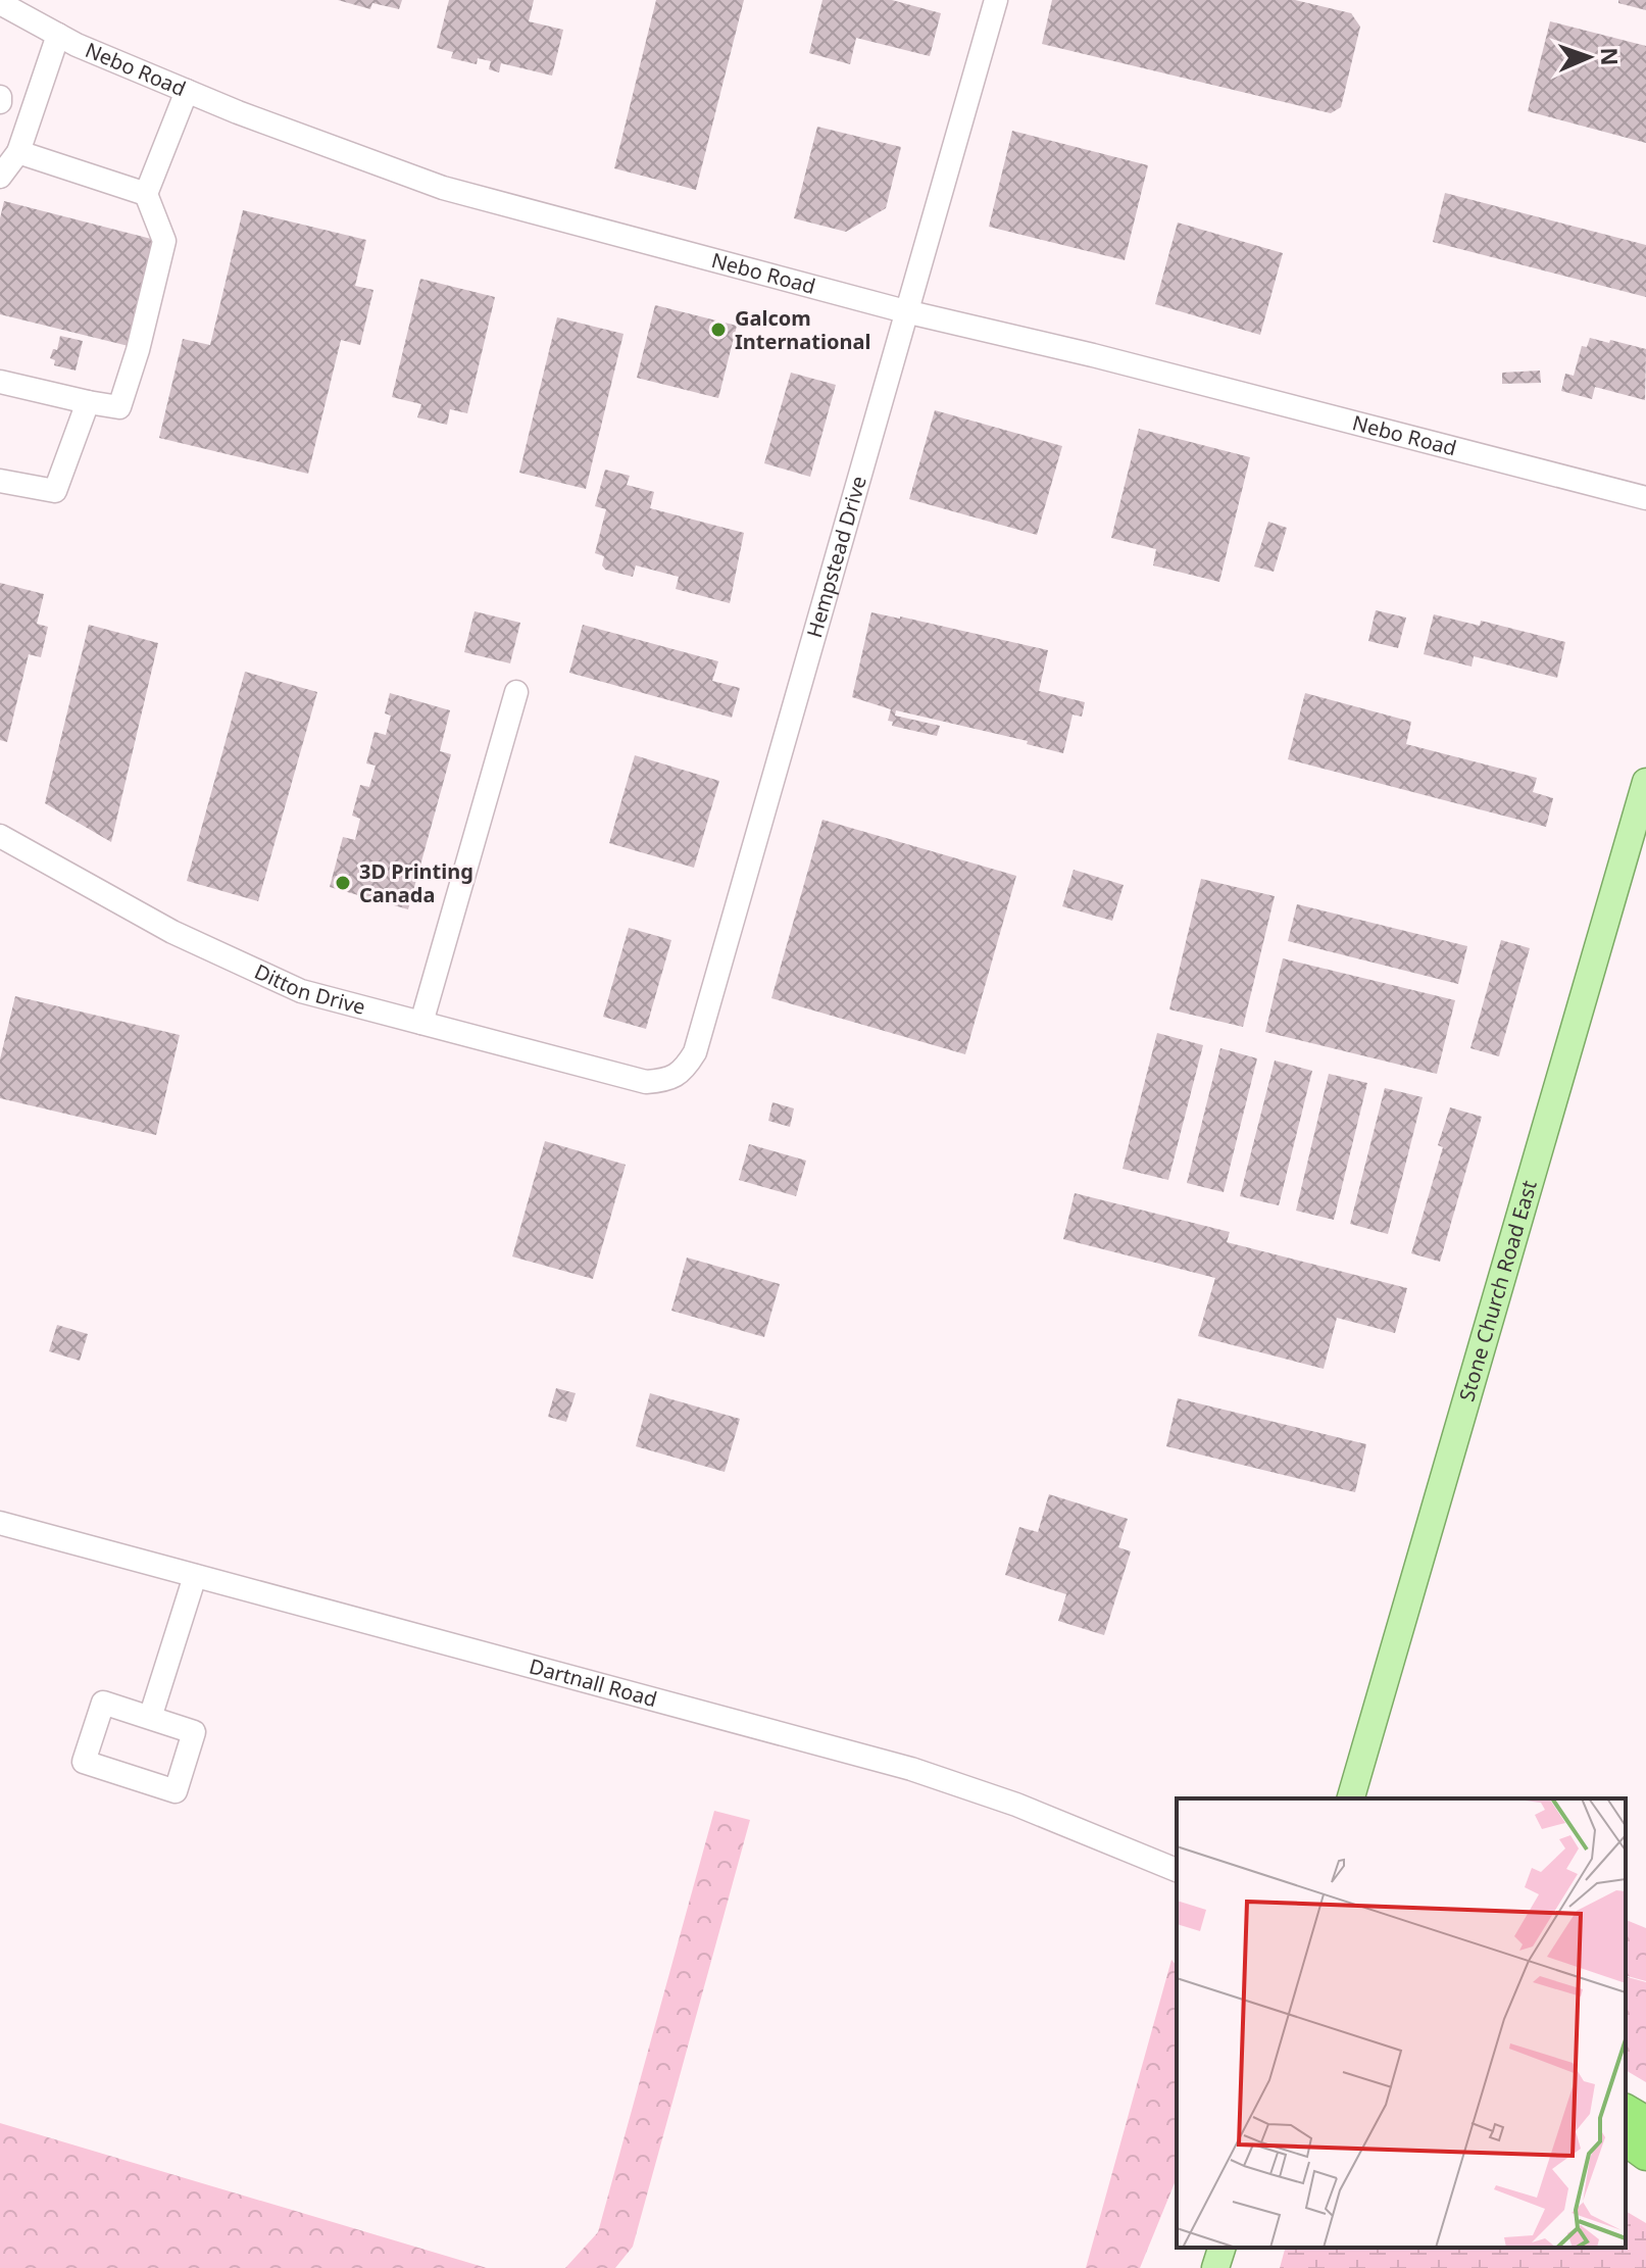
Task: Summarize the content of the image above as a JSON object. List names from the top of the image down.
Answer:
{
  "streets": {
    "main road": ["Stone Church Road East"],
    "street": [
      "Nebo Road",
      "Hempstead Drive",
      "Ditton Drive",
      "Dartnall Road"
    ]
  },
  "crossings": [
    ["Nebo Road", "Hempstead Drive"],
    ["Hempstead Drive", "Ditton Drive"]
  ],
  "places": ["Galcom International", "3D Printing Canada"],
  "north": "right"
}
